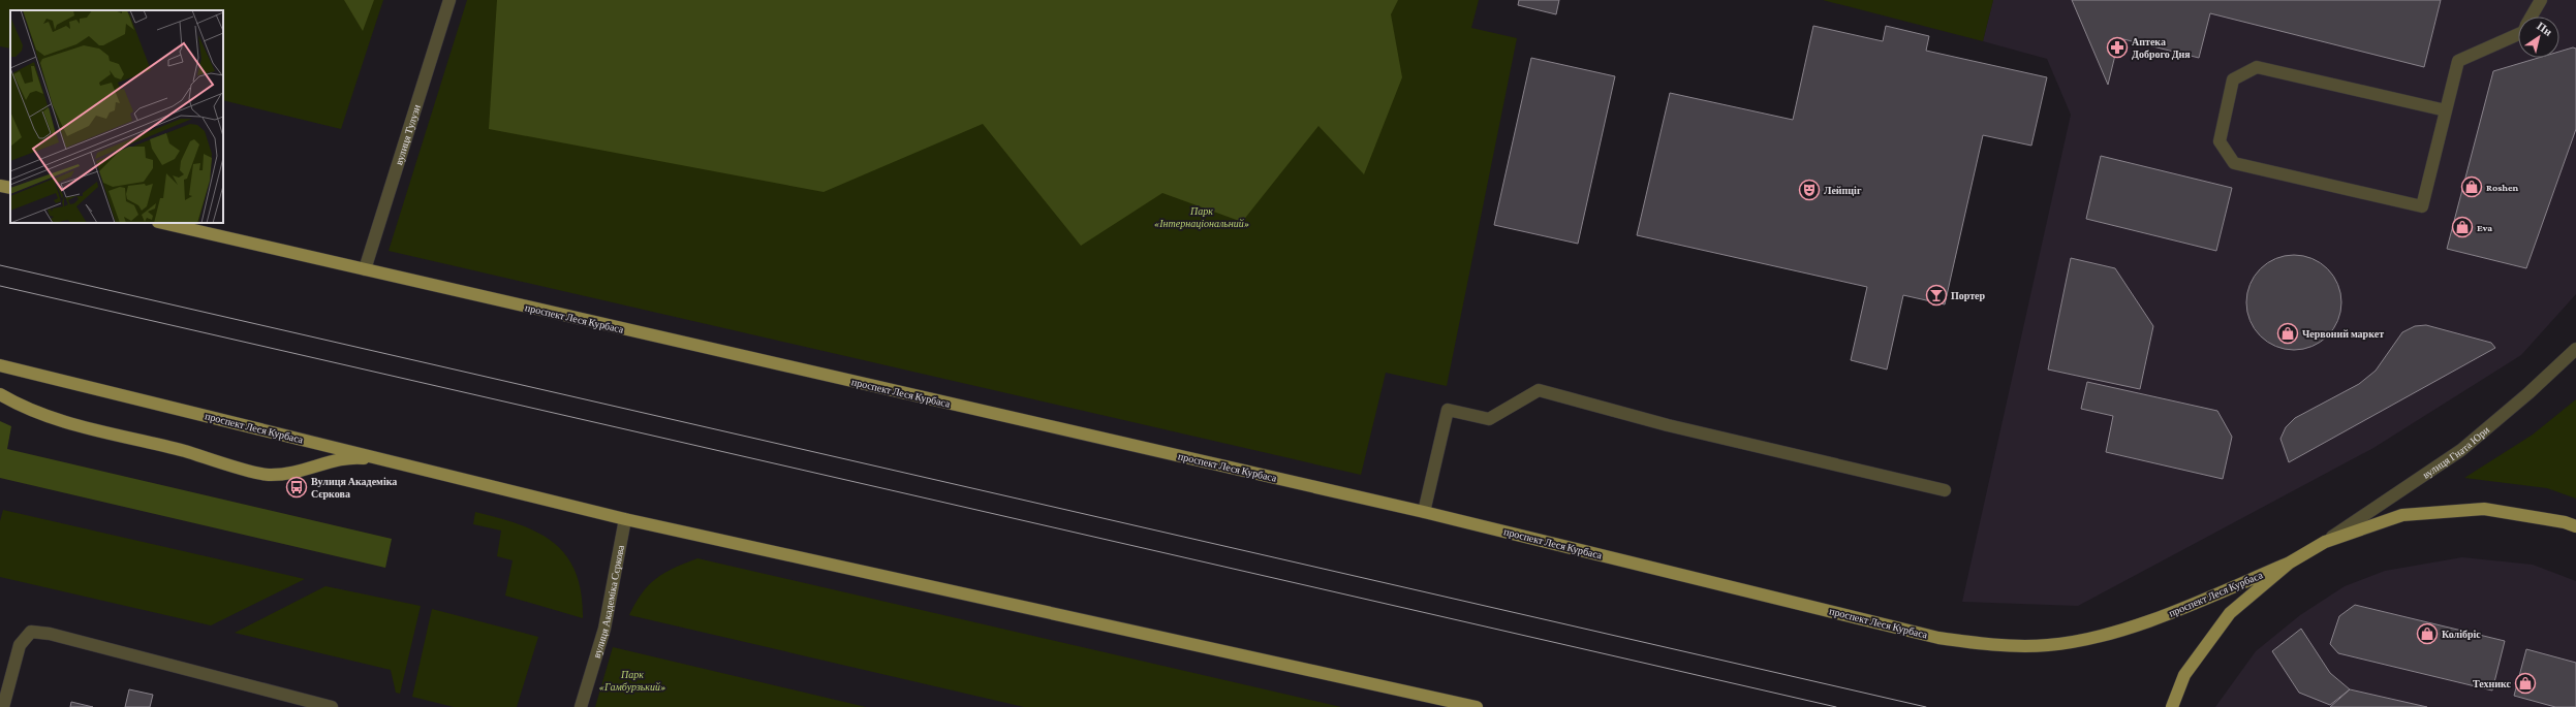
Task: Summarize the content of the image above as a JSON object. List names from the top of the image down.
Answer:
{
  "streets": {
    "main road": ["проспект Леся Курбаса"],
    "street": ["вулиця Тулузи", "вулиця Гната Юри", "вулиця Академіка Сєркова"]
  },
  "crossings": [
    ["вулиця Тулузи", "проспект Леся Курбаса"],
    ["проспект Леся Курбаса", "вулиця Академіка Сєркова"]
  ],
  "parks": ["Парк «Інтернаціональний»", "Парк «Гамбурзький»"],
  "places": {
    "pharmacy": ["Аптека Доброго Дня"],
    "shop": [
      "Roshen",
      "Eva",
      "Червоний маркет",
      "Колібріс",
      "Техникс"
    ],
    "theatre": ["Лейпціг"],
    "bar": ["Портер"],
    "bus stop": ["Вулиця Академіка Сєркова"]
  },
  "north": "top right"
}
